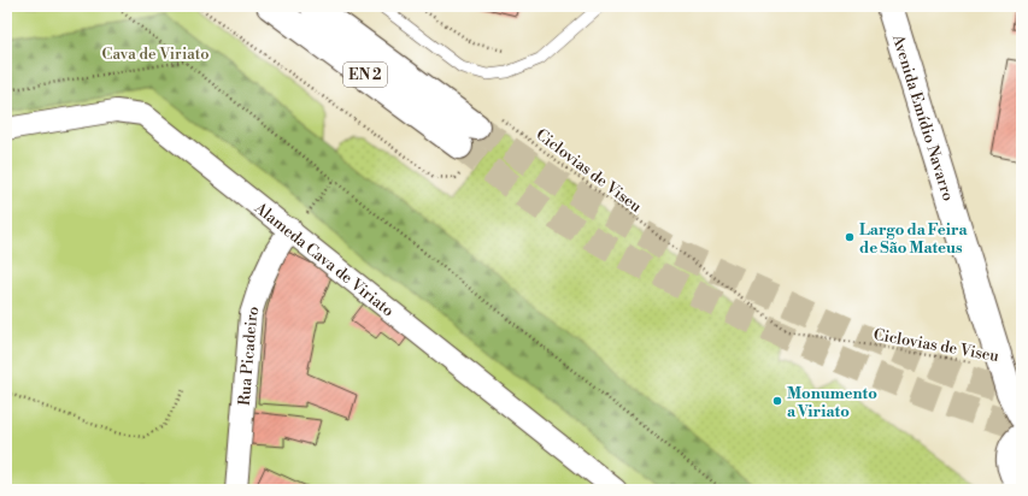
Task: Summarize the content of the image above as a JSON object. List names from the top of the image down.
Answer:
{
  "streets": {
    "main road": ["EN 2", "Avenida Emídio Navarro"],
    "street": ["Alameda Cava de Viriato", "Rua Picadeiro"],
    "path": ["Ciclovias de Viseu"]
  },
  "crossings": [
    ["EN 2", "Ciclovias de Viseu"],
    ["Avenida Emídio Navarro", "Ciclovias de Viseu"],
    ["Alameda Cava de Viriato", "Rua Picadeiro"]
  ],
  "parks": ["Cava de Viriato"],
  "places": ["Largo da Feira de São Mateus", "Monumento a Viriato"]
}
